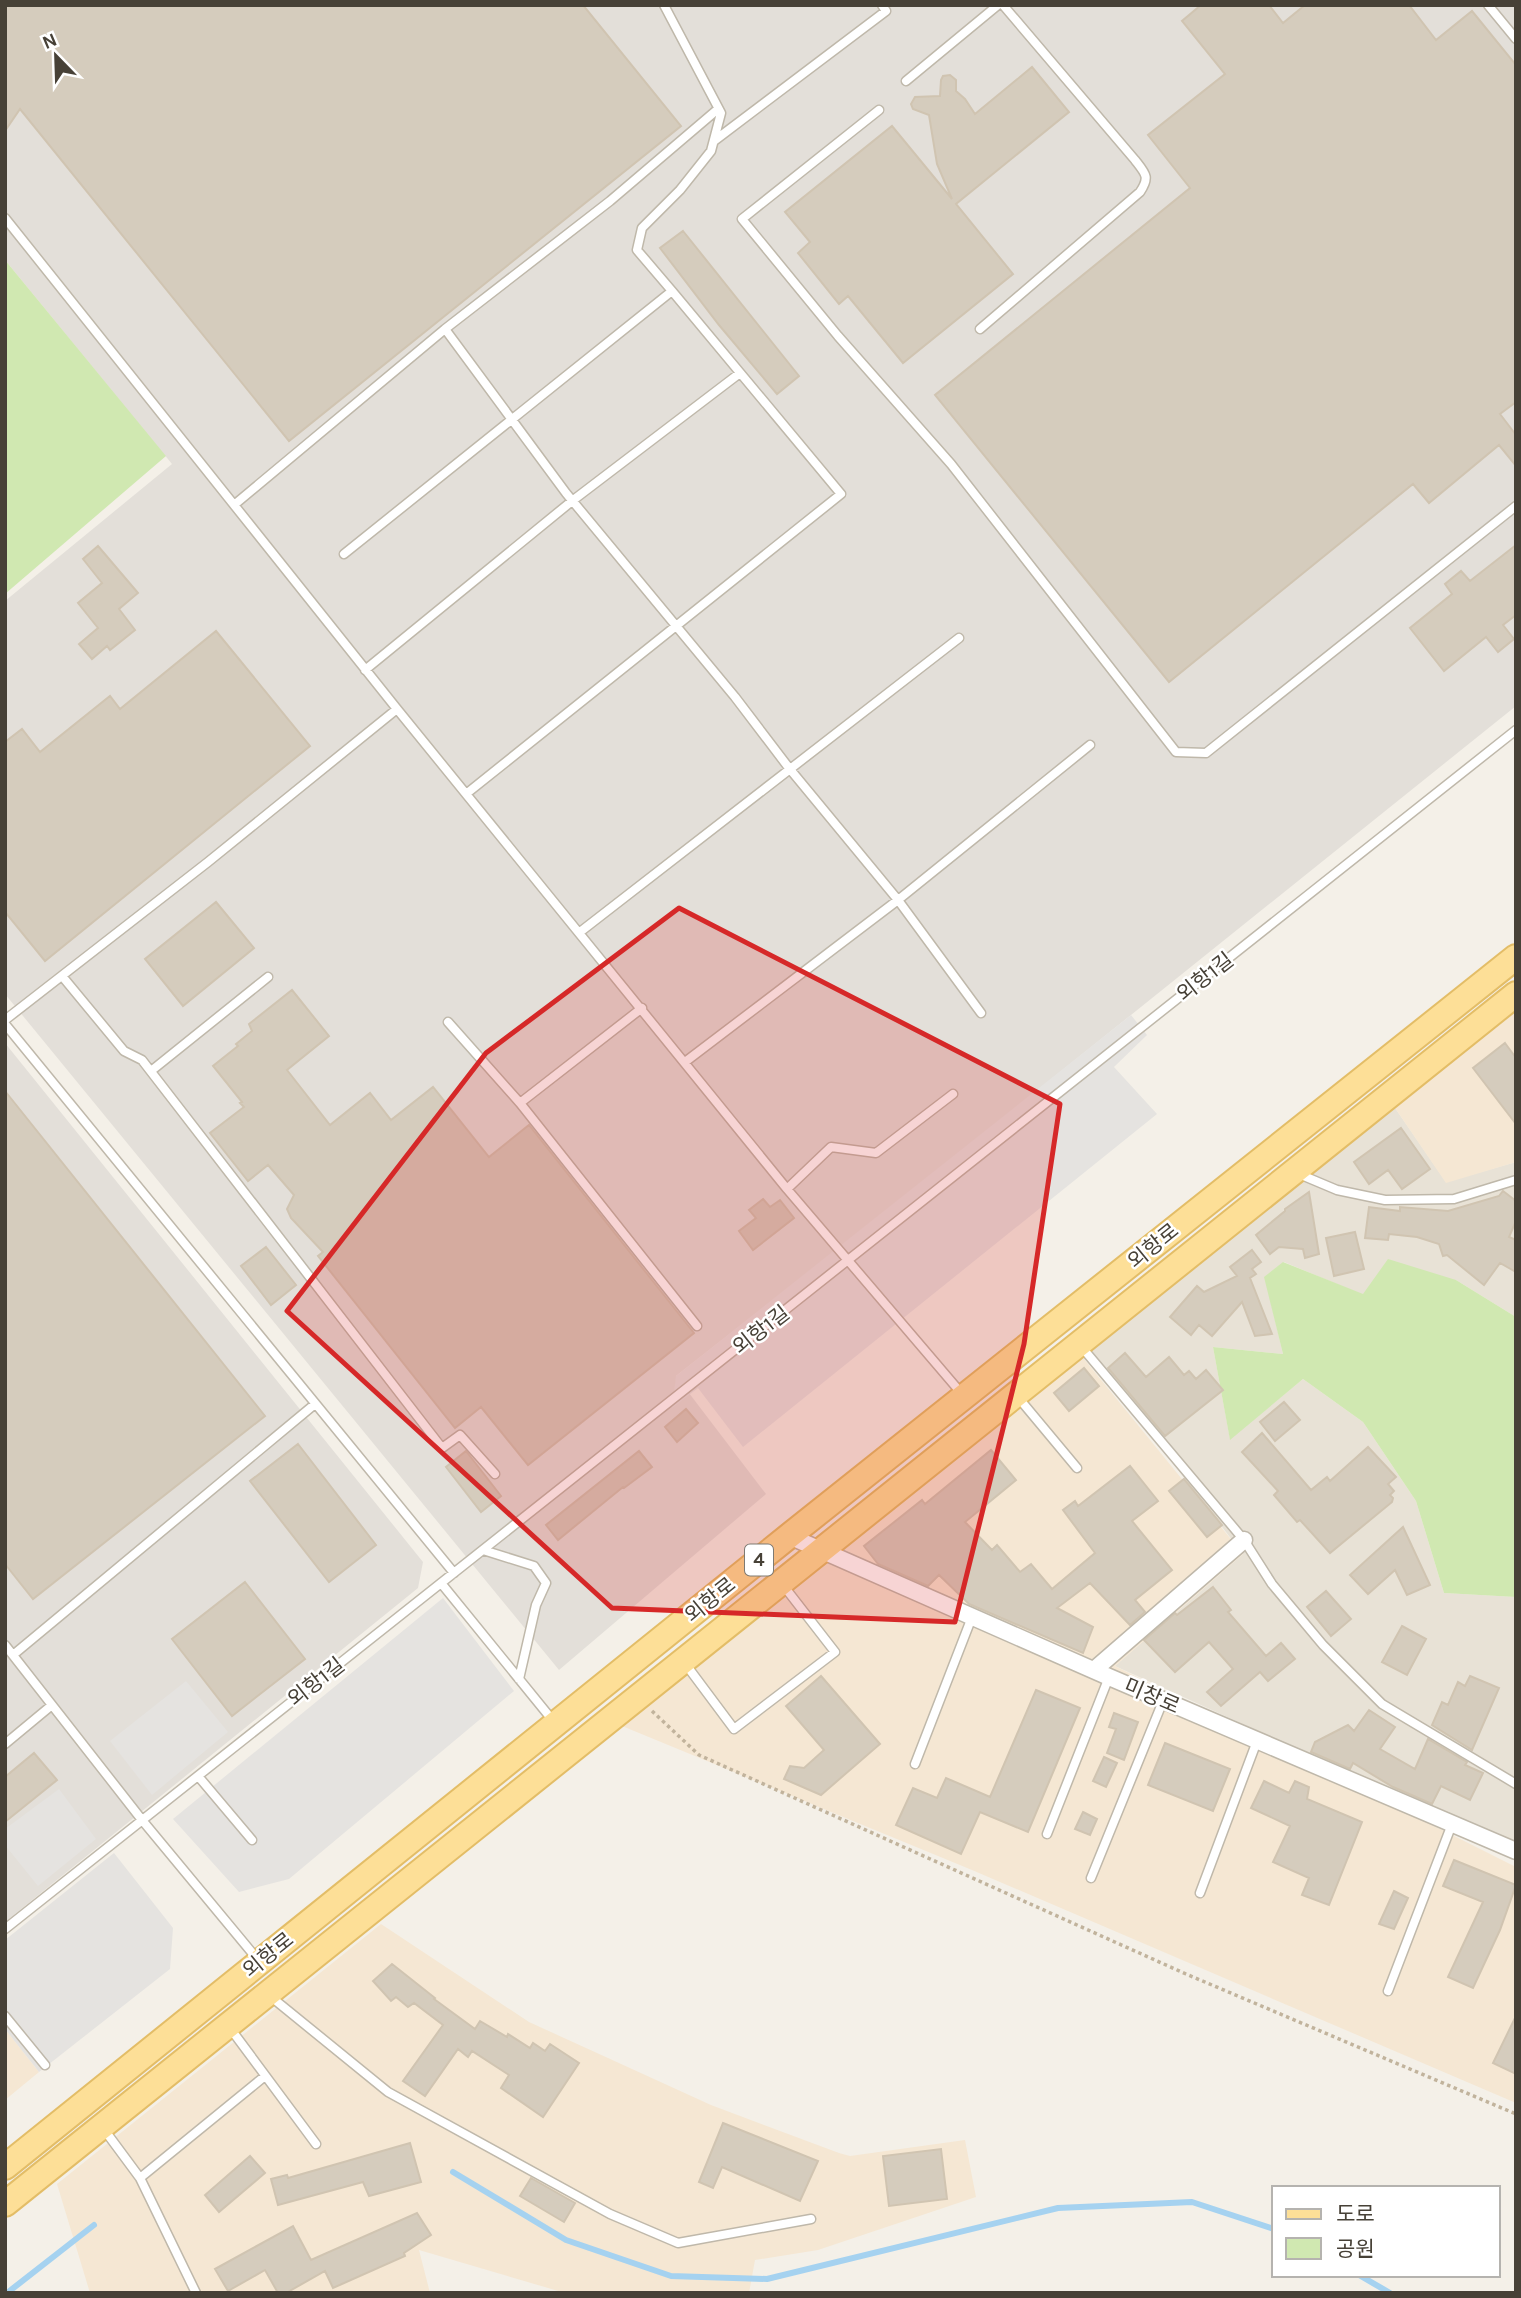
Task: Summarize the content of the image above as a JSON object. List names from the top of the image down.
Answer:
{
  "streets": {
    "main road": ["외항로", "4"],
    "street": ["미창로"],
    "lane": ["외항1길"]
  },
  "crossings": [
    ["외항로", "미창로"]
  ],
  "legend": ["도로", "공원"],
  "north": "top left"
}
